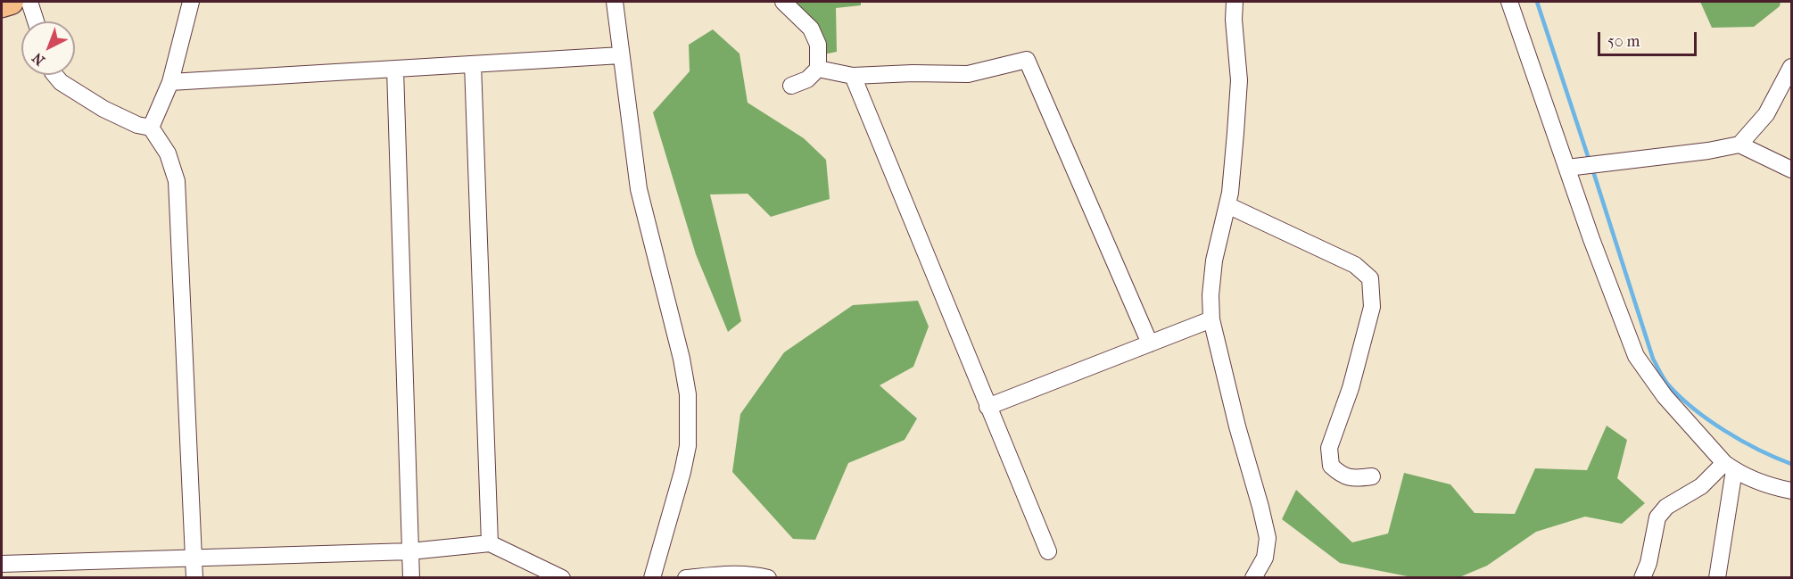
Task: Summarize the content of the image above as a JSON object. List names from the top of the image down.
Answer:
{
  "scale_bar": "50 m",
  "north": "bottom left"
}
